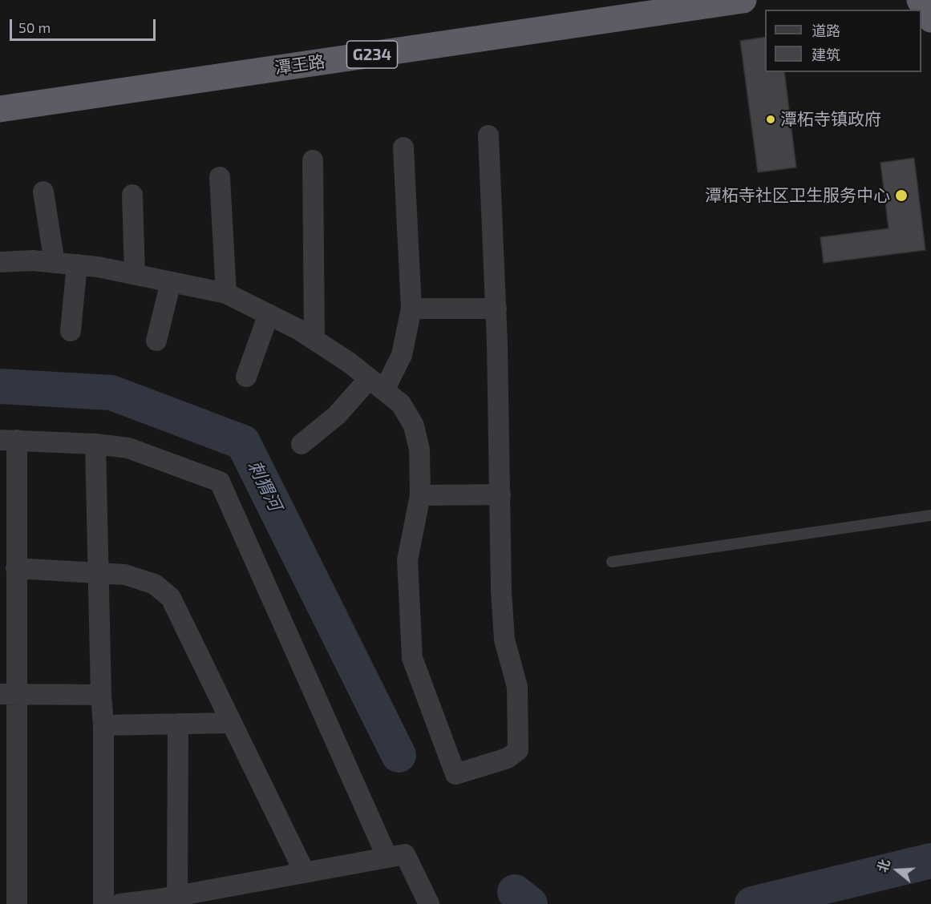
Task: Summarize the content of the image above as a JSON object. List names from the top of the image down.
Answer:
{
  "streets": {
    "highway": ["G234", "潭王路"]
  },
  "water": ["刺猬河"],
  "places": ["潭柘寺镇政府", "潭柘寺社区卫生服务中心"],
  "legend": ["道路", "建筑"],
  "scale_bar": "50 m",
  "north": "left"
}
